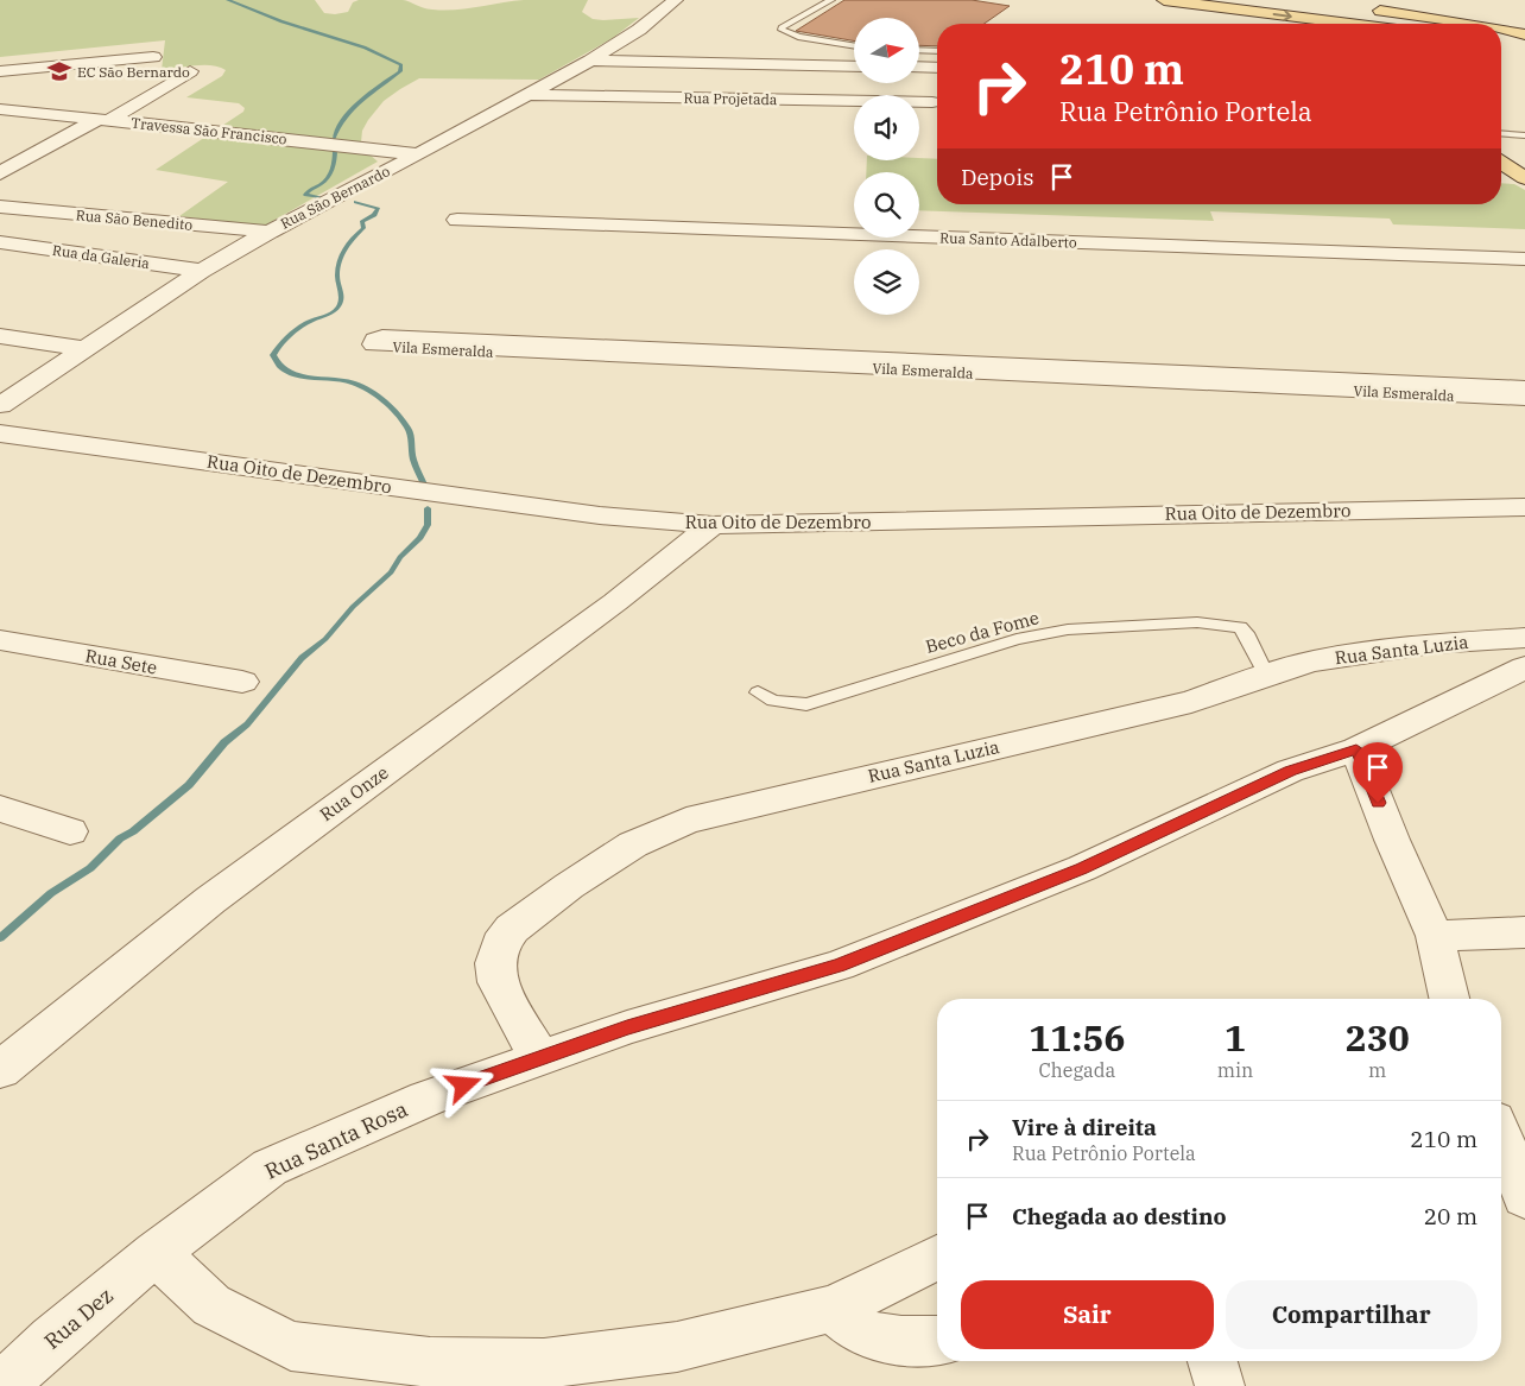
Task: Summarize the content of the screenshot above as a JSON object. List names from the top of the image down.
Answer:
{
  "streets": {
    "street": [
      "Rua Projetada",
      "Travessa São Francisco",
      "Rua São Bernardo",
      "Rua São Benedito",
      "Rua Santo Adalberto",
      "Rua da Galeria",
      "Vila Esmeralda",
      "Rua Oito de Dezembro",
      "Rua Santa Luzia",
      "Rua Sete",
      "Rua Onze",
      "Rua Santa Rosa",
      "Rua Dez"
    ],
    "lane": ["Beco da Fome"]
  },
  "crossings": [
    ["Rua Projetada", "Rua São Bernardo"],
    ["Travessa São Francisco", "Rua São Bernardo"],
    ["Rua São Bernardo", "Rua São Benedito"],
    ["Rua São Bernardo", "Rua da Galeria"],
    ["Rua Oito de Dezembro", "Rua Onze"],
    ["Beco da Fome", "Rua Santa Luzia"],
    ["Rua Santa Luzia", "Rua Santa Rosa"],
    ["Rua Santa Rosa", "Rua Dez"]
  ],
  "places": {
    "school or university": ["EC São Bernardo"]
  },
  "north": "right",
  "page": {
    "turn": ["210 m", "Rua Petrônio Portela"],
    "then": "Depois",
    "eta": [
      "11:56",
      "Chegada",
      "1",
      "min",
      "230",
      "m"
    ],
    "list": [
      {
        "name": "Vire à direita",
        "note": "Rua Petrônio Portela",
        "value": "210 m"
      },
      {
        "name": "Chegada ao destino",
        "value": "20 m"
      }
    ],
    "buttons": ["Sair", "Compartilhar"]
  }
}
